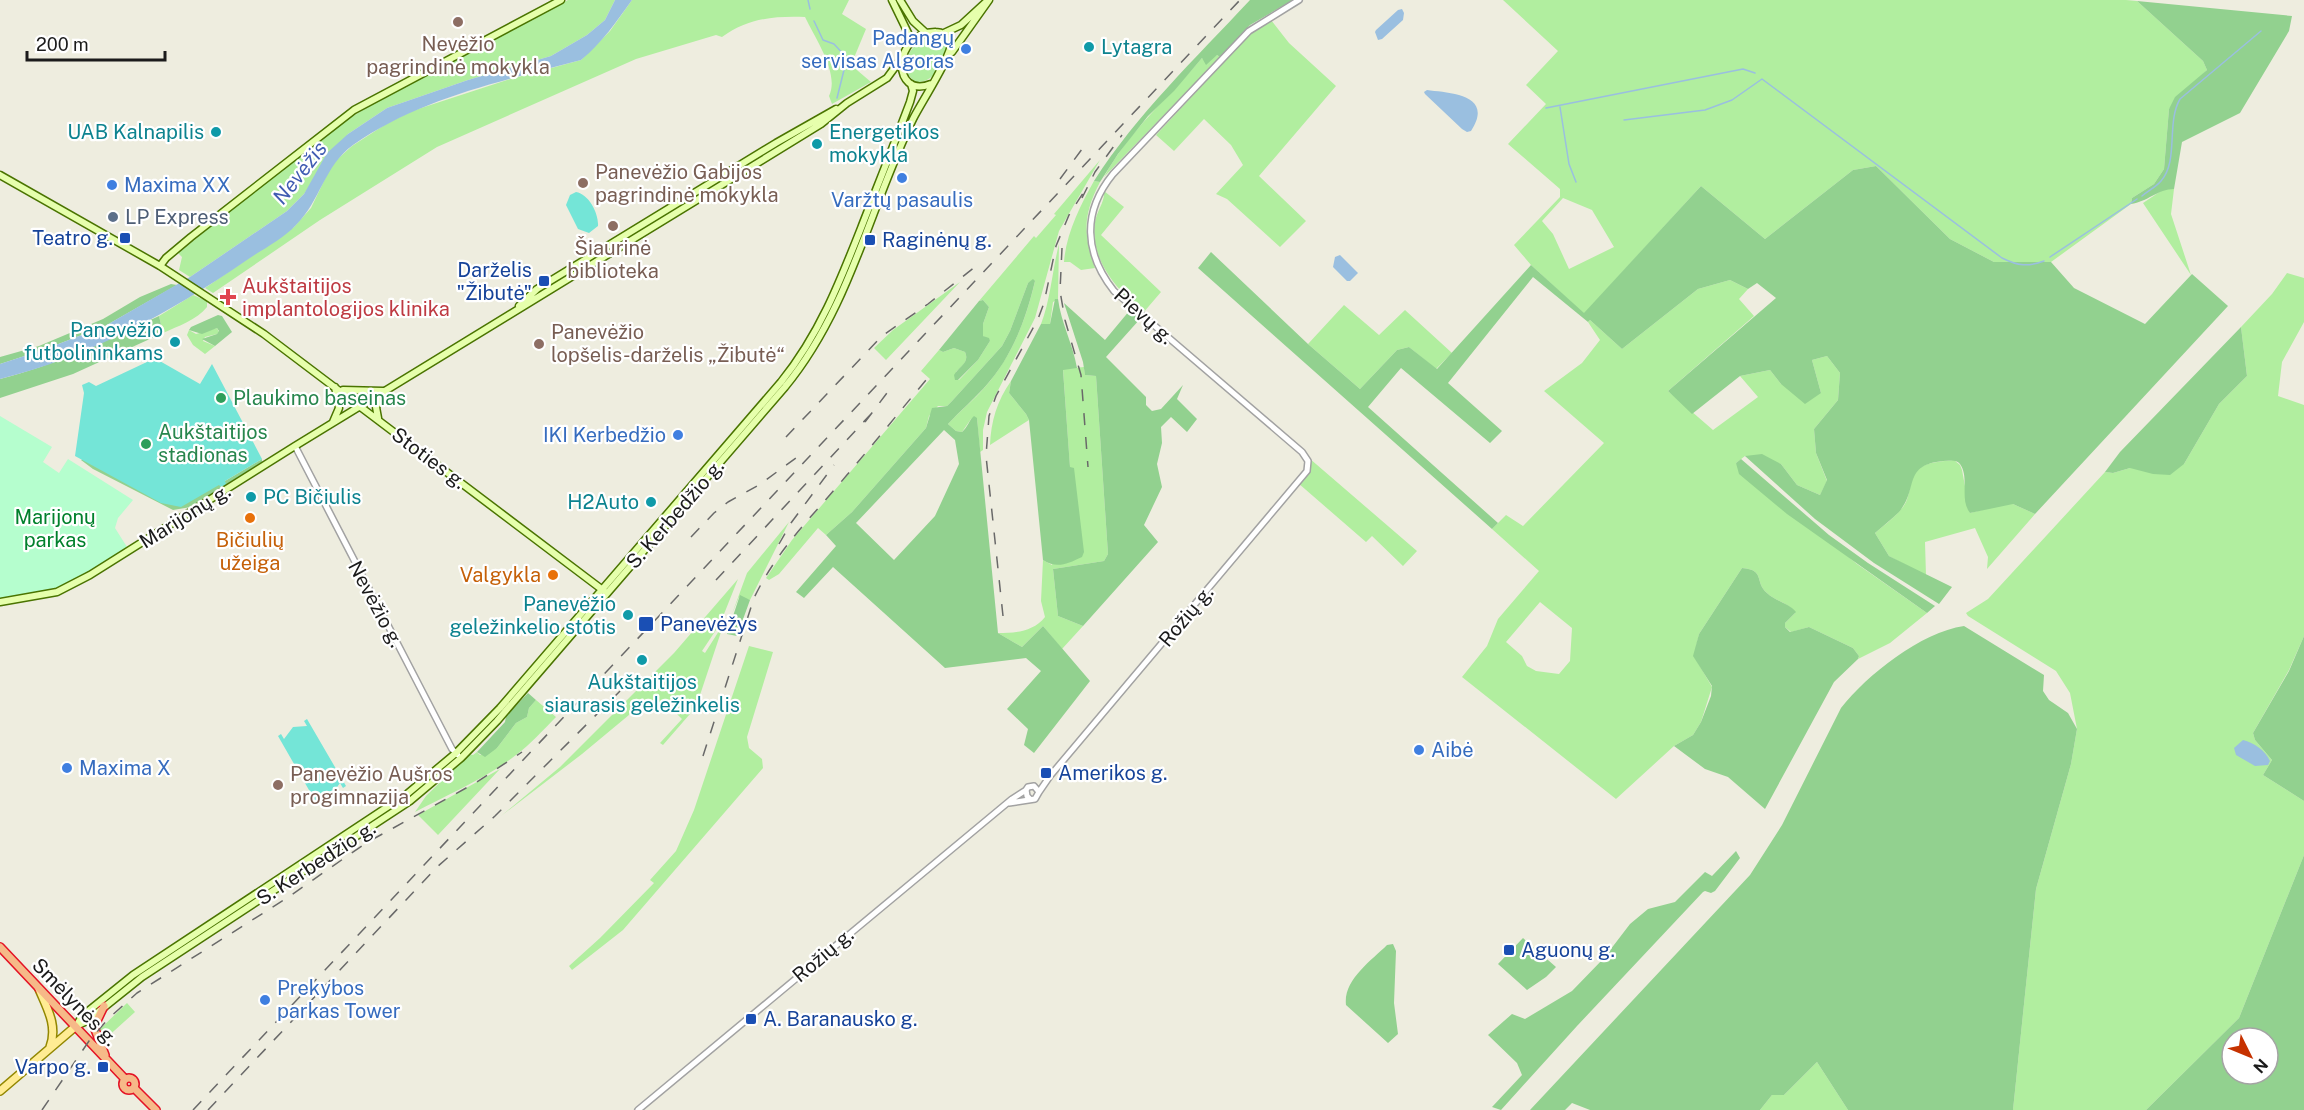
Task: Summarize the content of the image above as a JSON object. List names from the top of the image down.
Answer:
{
  "streets": {
    "highway": ["Smėlynės g."],
    "main road": ["Stoties g.", "S. Kerbedžio g.", "Marijonų g."],
    "street": ["Pievų g.", "Nevėžio g.", "Rožių g."]
  },
  "crossings": [
    ["Pievų g.", "Rožių g."],
    ["Stoties g.", "S. Kerbedžio g."],
    ["Stoties g.", "Marijonų g."],
    ["S. Kerbedžio g.", "Nevėžio g."],
    ["S. Kerbedžio g.", "Smėlynės g."],
    ["Marijonų g.", "Nevėžio g."]
  ],
  "water": ["Nevėžis"],
  "parks": ["Marijonų parkas"],
  "places": {
    "other": [
      "Nevėžio pagrindinė mokykla",
      "Lytagra",
      "Padangų servisas Algoras",
      "UAB Kalnapilis",
      "Energetikos mokykla",
      "Varžtų pasaulis",
      "Panevėžio Gabijos pagrindinė mokykla",
      "Maxima XX",
      "LP Express",
      "Šiaurinė biblioteka",
      "Panevėžio futbolininkams",
      "Panevėžio lopšelis-darželis „Žibutė“",
      "Plaukimo baseinas",
      "IKI Kerbedžio",
      "Aukštaitijos stadionas",
      "PC Bičiulis",
      "H2Auto",
      "Bičiulių užeiga",
      "Valgykla",
      "Panevėžio geležinkelio stotis",
      "Aukštaitijos siaurasis geležinkelis",
      "Aibė",
      "Maxima X",
      "Panevėžio Aušros progimnazija",
      "Prekybos parkas Tower"
    ],
    "transit": [
      "Teatro g.",
      "Raginėnų g.",
      "Darželis \"Žibutė\"",
      "Panevėžys",
      "Amerikos g.",
      "Aguonų g.",
      "A. Baranausko g.",
      "Varpo g."
    ],
    "health": ["Aukštaitijos implantologijos klinika"]
  },
  "scale_bar": "200 m",
  "north": "bottom right"
}
